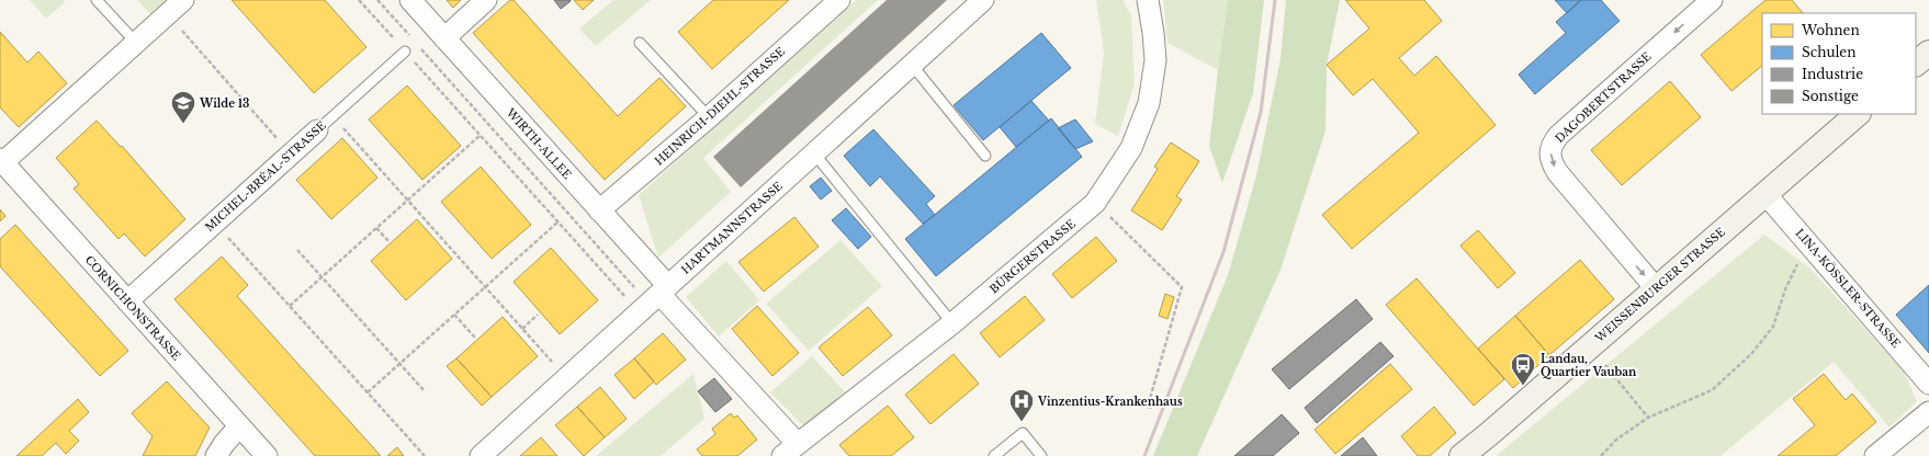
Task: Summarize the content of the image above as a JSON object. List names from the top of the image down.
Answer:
{
  "streets": {
    "street": [
      "DAGOBERTSTRASSE",
      "HEINRICH-DIEHL-STRASSE",
      "WIRTH-ALLEE",
      "MICHEL-BRÉAL-STRASSE",
      "HARTMANNSTRASSE",
      "BÜRGERSTRASSE",
      "WEISSENBURGER STRASSE",
      "LINA-KÖSSLER-STRASSE",
      "CORNICHONSTRASSE"
    ]
  },
  "crossings": [
    ["DAGOBERTSTRASSE", "WEISSENBURGER STRASSE"],
    ["HEINRICH-DIEHL-STRASSE", "WIRTH-ALLEE"],
    ["WIRTH-ALLEE", "HARTMANNSTRASSE"],
    ["WIRTH-ALLEE", "BÜRGERSTRASSE"],
    ["MICHEL-BRÉAL-STRASSE", "CORNICHONSTRASSE"],
    ["HARTMANNSTRASSE", "BÜRGERSTRASSE"],
    ["WEISSENBURGER STRASSE", "LINA-KÖSSLER-STRASSE"]
  ],
  "places": {
    "school or university": ["Wilde 13"],
    "bus stop": ["Landau, Quartier Vauban"],
    "hospital": ["Vinzentius-Krankenhaus"]
  },
  "legend": [
    "Wohnen",
    "Schulen",
    "Industrie",
    "Sonstige"
  ]
}
